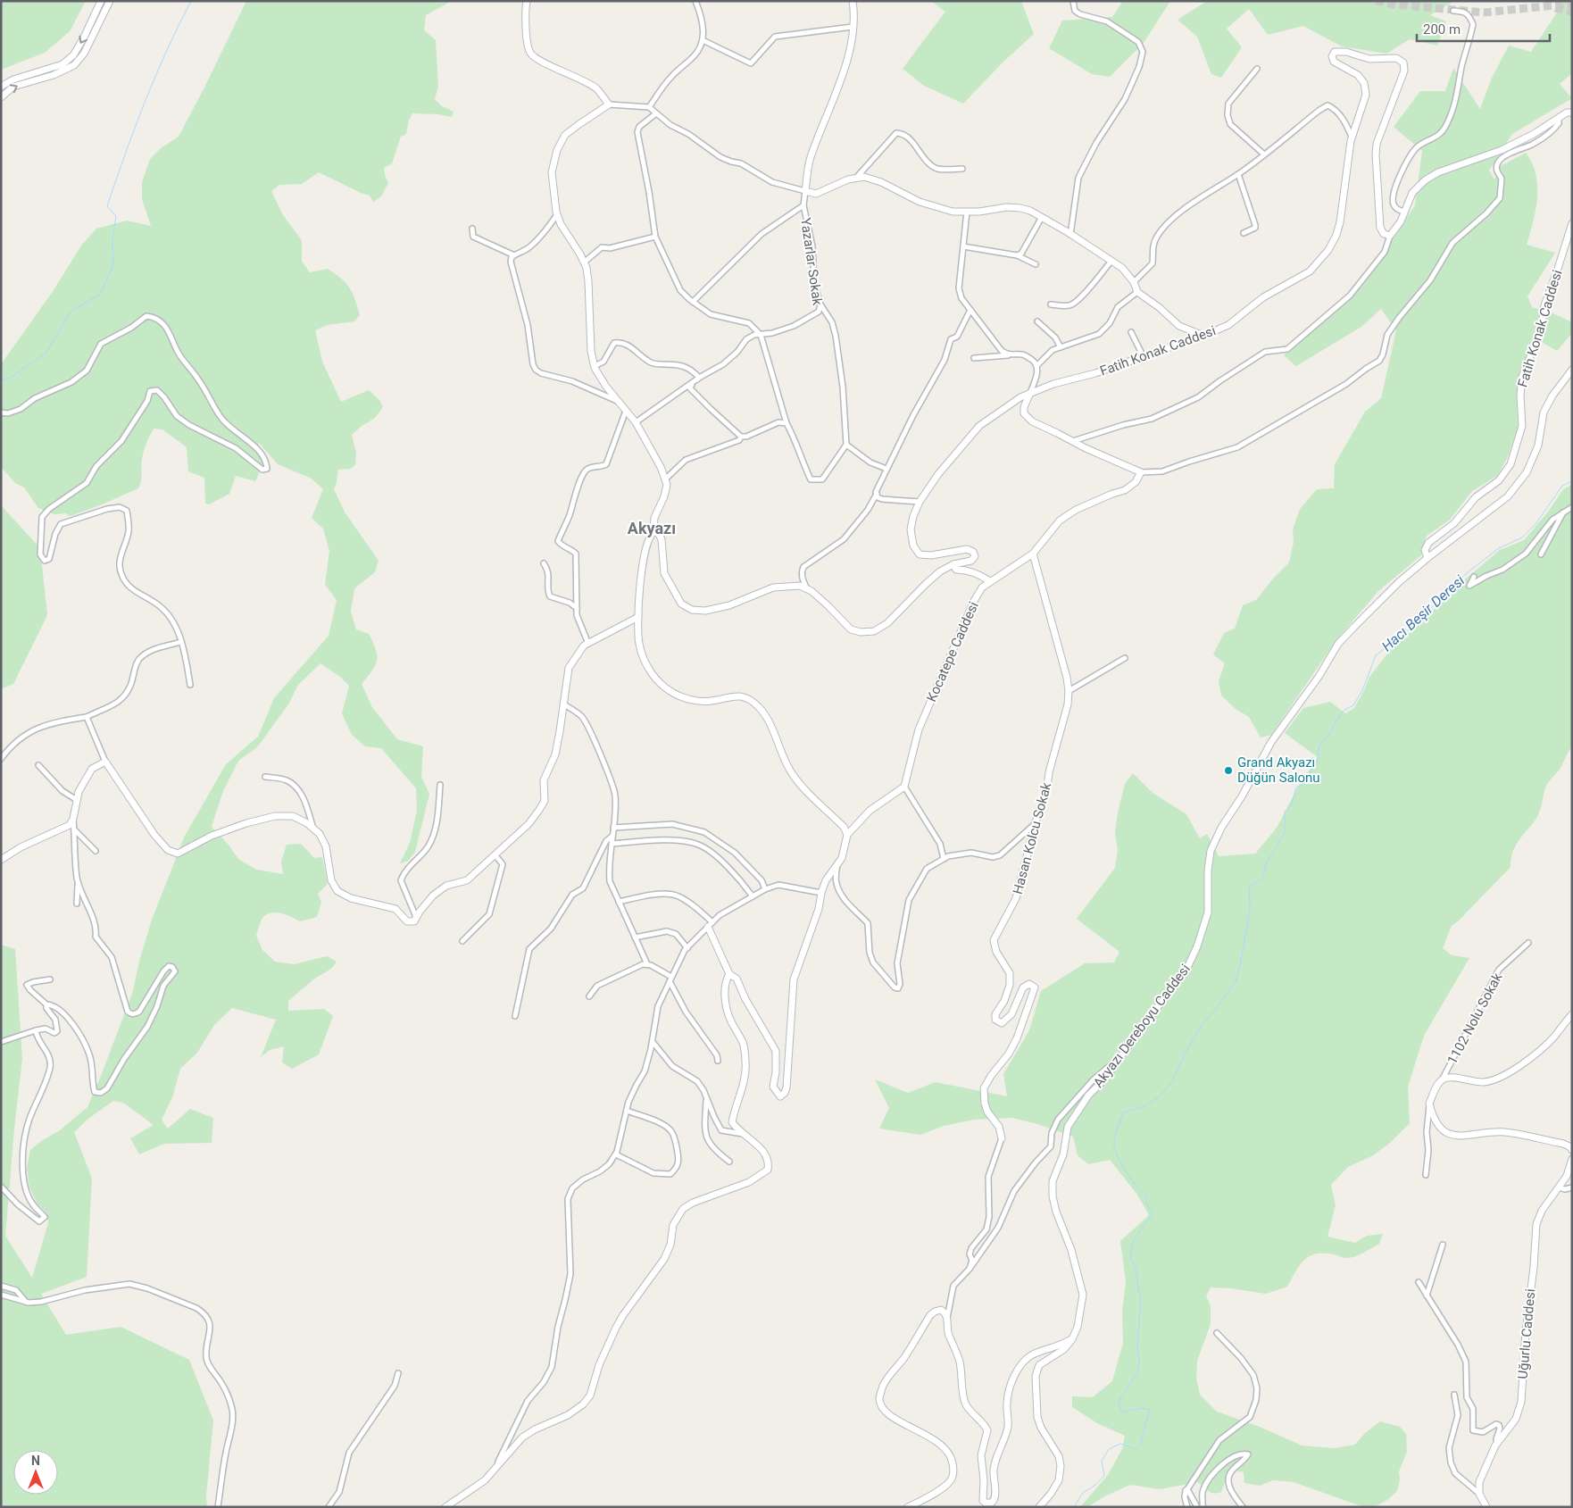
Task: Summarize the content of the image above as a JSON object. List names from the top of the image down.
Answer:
{
  "streets": {
    "street": [
      "Yazarlar Sokak",
      "Fatih Konak Caddesi",
      "Kocatepe Caddesi",
      "Hasan Kolcu Sokak",
      "1102 Nolu Sokak",
      "Akyazı Dereboyu Caddesi",
      "Uğurlu Caddesi"
    ]
  },
  "crossings": [
    ["Fatih Konak Caddesi", "Akyazı Dereboyu Caddesi"],
    ["Kocatepe Caddesi", "Hasan Kolcu Sokak"]
  ],
  "districts": ["Akyazı"],
  "water": ["Hacı Beşir Deresi"],
  "places": ["Grand Akyazı Düğün Salonu"],
  "scale_bar": "200 m",
  "north": "top"
}
